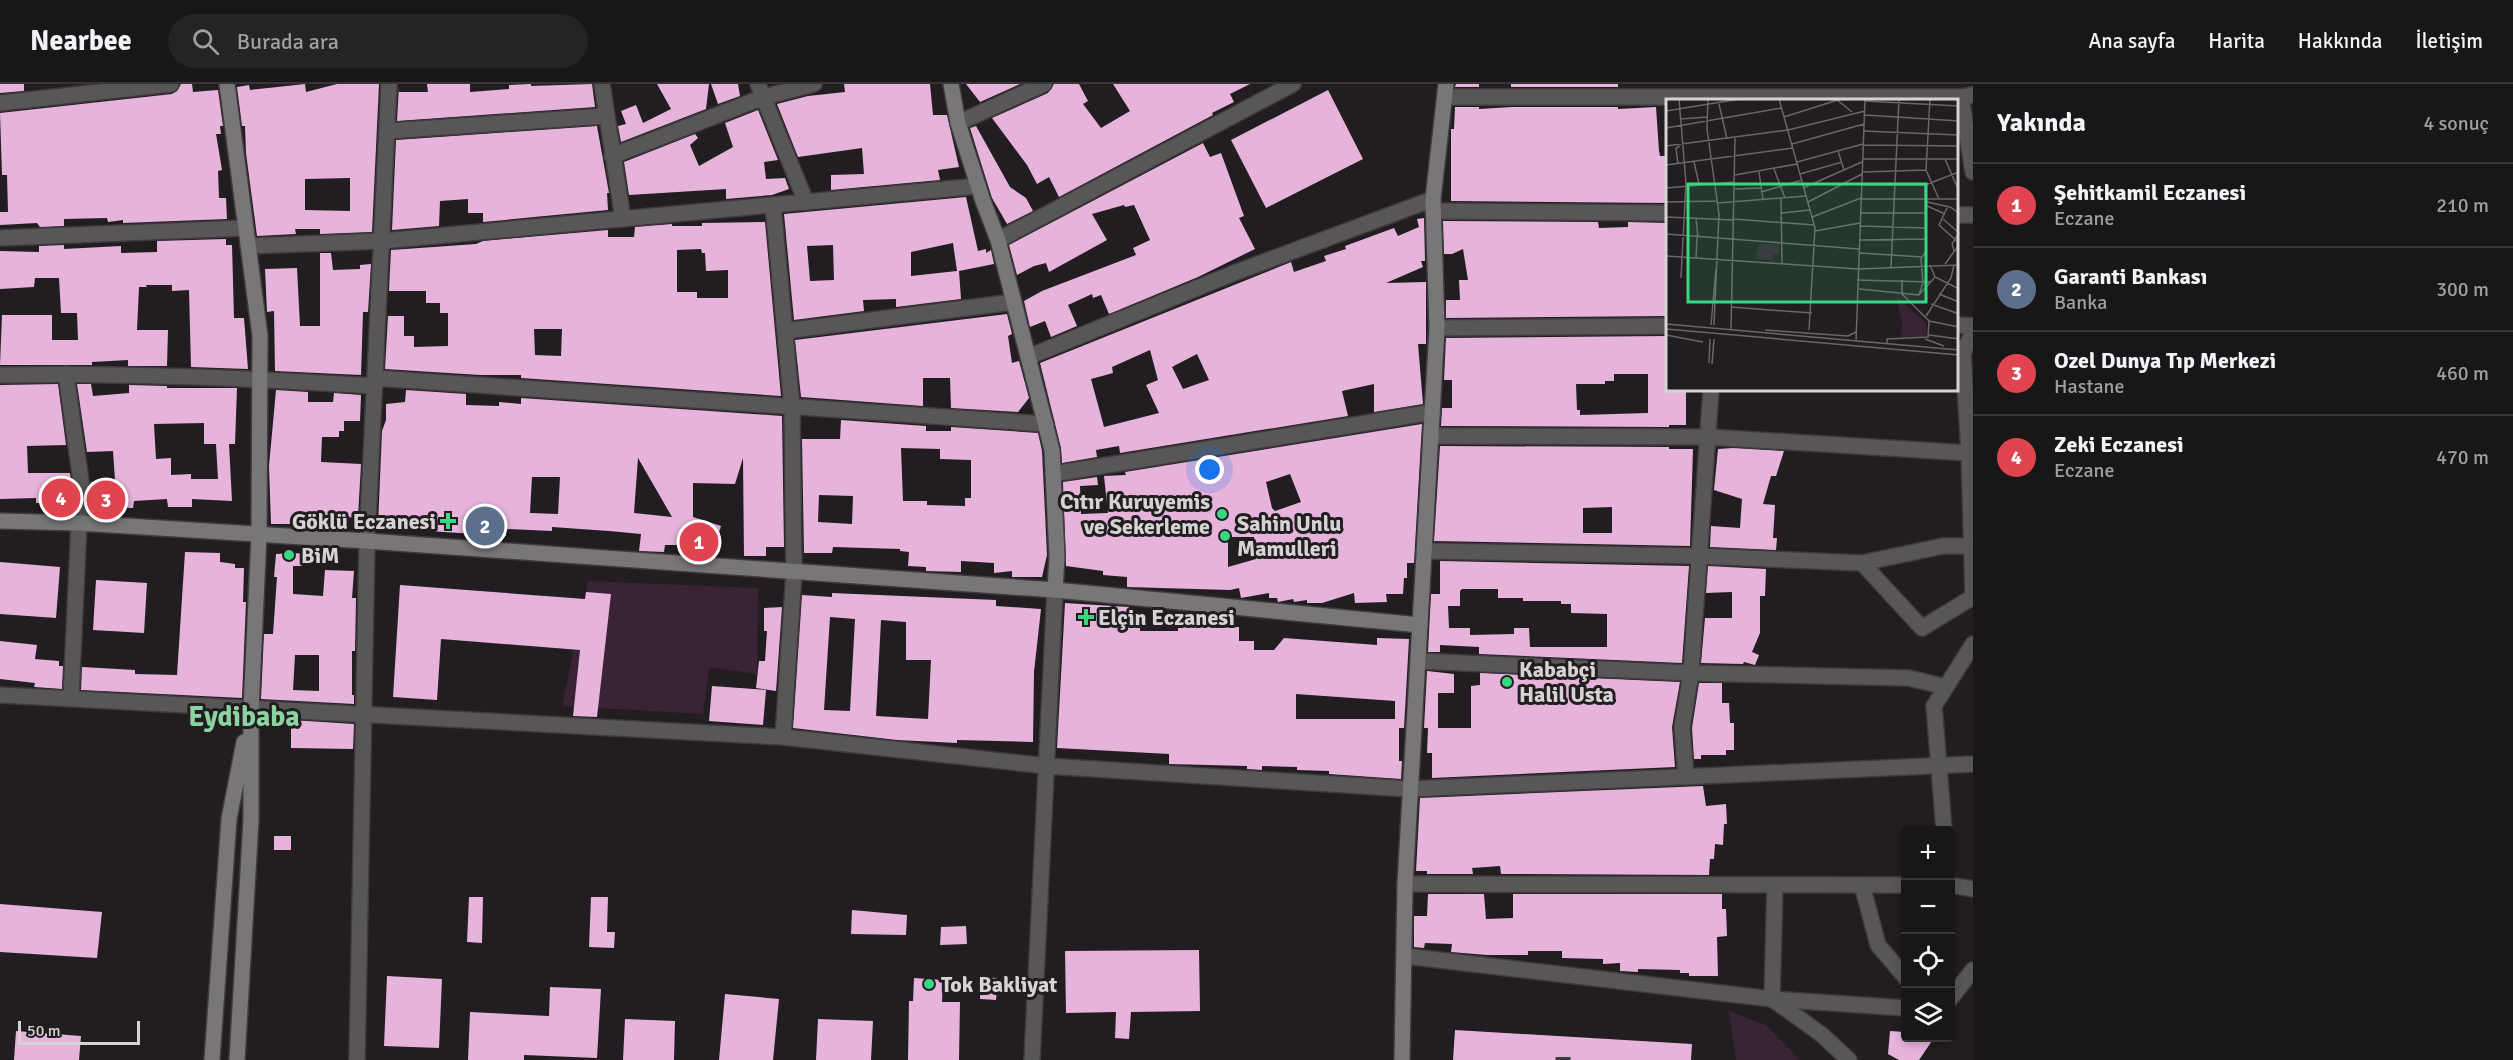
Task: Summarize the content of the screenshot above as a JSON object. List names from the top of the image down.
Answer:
{
  "districts": ["Eydibaba"],
  "places": {
    "other": [
      "Cıtır Kuruyemis ve Sekerleme",
      "Sahin Unlu Mamulleri",
      "BiM",
      "Kababçi Halil Usta",
      "Tok Bakliyat"
    ],
    "health": ["Göklü Eczanesi", "Elçin Eczanesi"]
  },
  "scale_bar": "50 m",
  "page": {
    "header": "Nearbee",
    "search": "Burada ara",
    "nav": [
      "Ana sayfa",
      "Harita",
      "Hakkında",
      "İletişim"
    ],
    "heading": ["Yakında", "4 sonuç"],
    "list": [
      {
        "mark": "1",
        "name": "Şehitkamil Eczanesi",
        "note": "Eczane",
        "value": "210 m"
      },
      {
        "mark": "2",
        "name": "Garanti Bankası",
        "note": "Banka",
        "value": "300 m"
      },
      {
        "mark": "3",
        "name": "Ozel Dunya Tıp Merkezi",
        "note": "Hastane",
        "value": "460 m"
      },
      {
        "mark": "4",
        "name": "Zeki Eczanesi",
        "note": "Eczane",
        "value": "470 m"
      }
    ],
    "pins": [
      "4",
      "3",
      "2",
      "1"
    ],
    "map_buttons": ["+", "−"],
    "scale": "50 m"
  }
}
